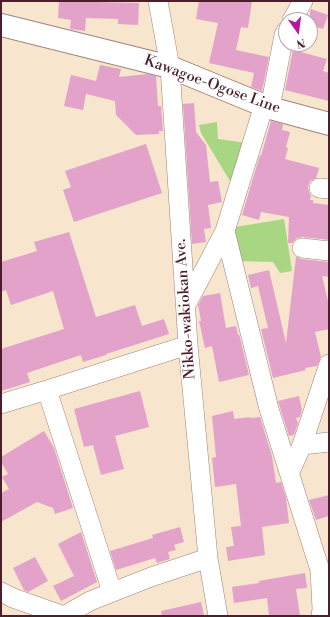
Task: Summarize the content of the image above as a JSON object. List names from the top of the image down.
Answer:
{
  "streets": {
    "main road": ["Kawagoe-Ogose Line"],
    "street": ["Nikko-wakiokan Ave."]
  },
  "crossings": [
    ["Kawagoe-Ogose Line", "Nikko-wakiokan Ave."]
  ],
  "north": "bottom"
}
